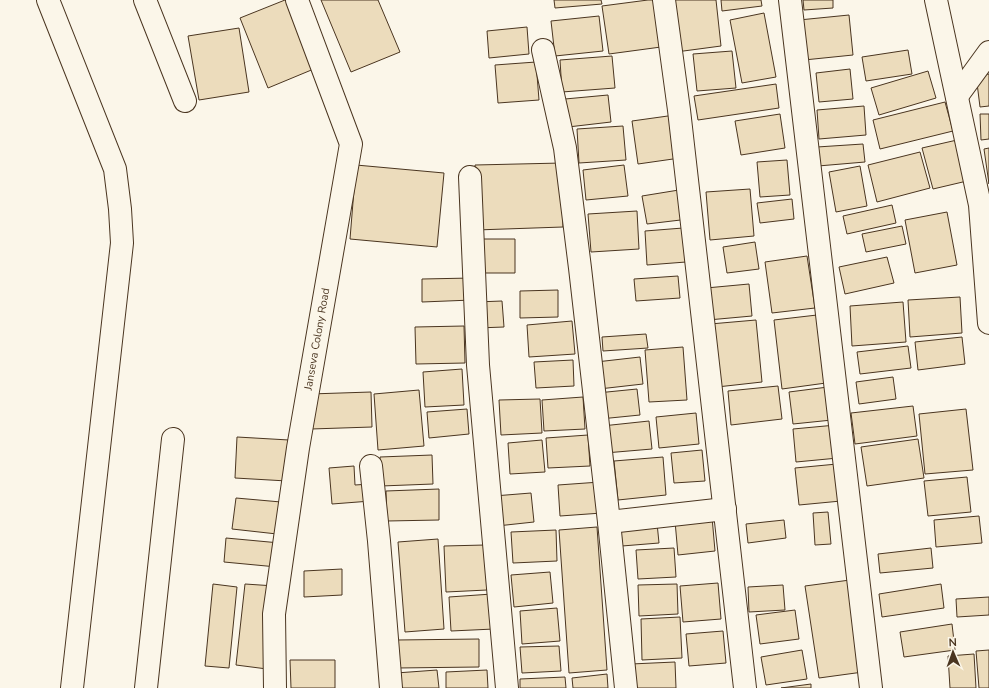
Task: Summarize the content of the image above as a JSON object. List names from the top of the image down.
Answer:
{
  "streets": {
    "street": ["Janseva Colony Road"]
  },
  "north": "top"
}
